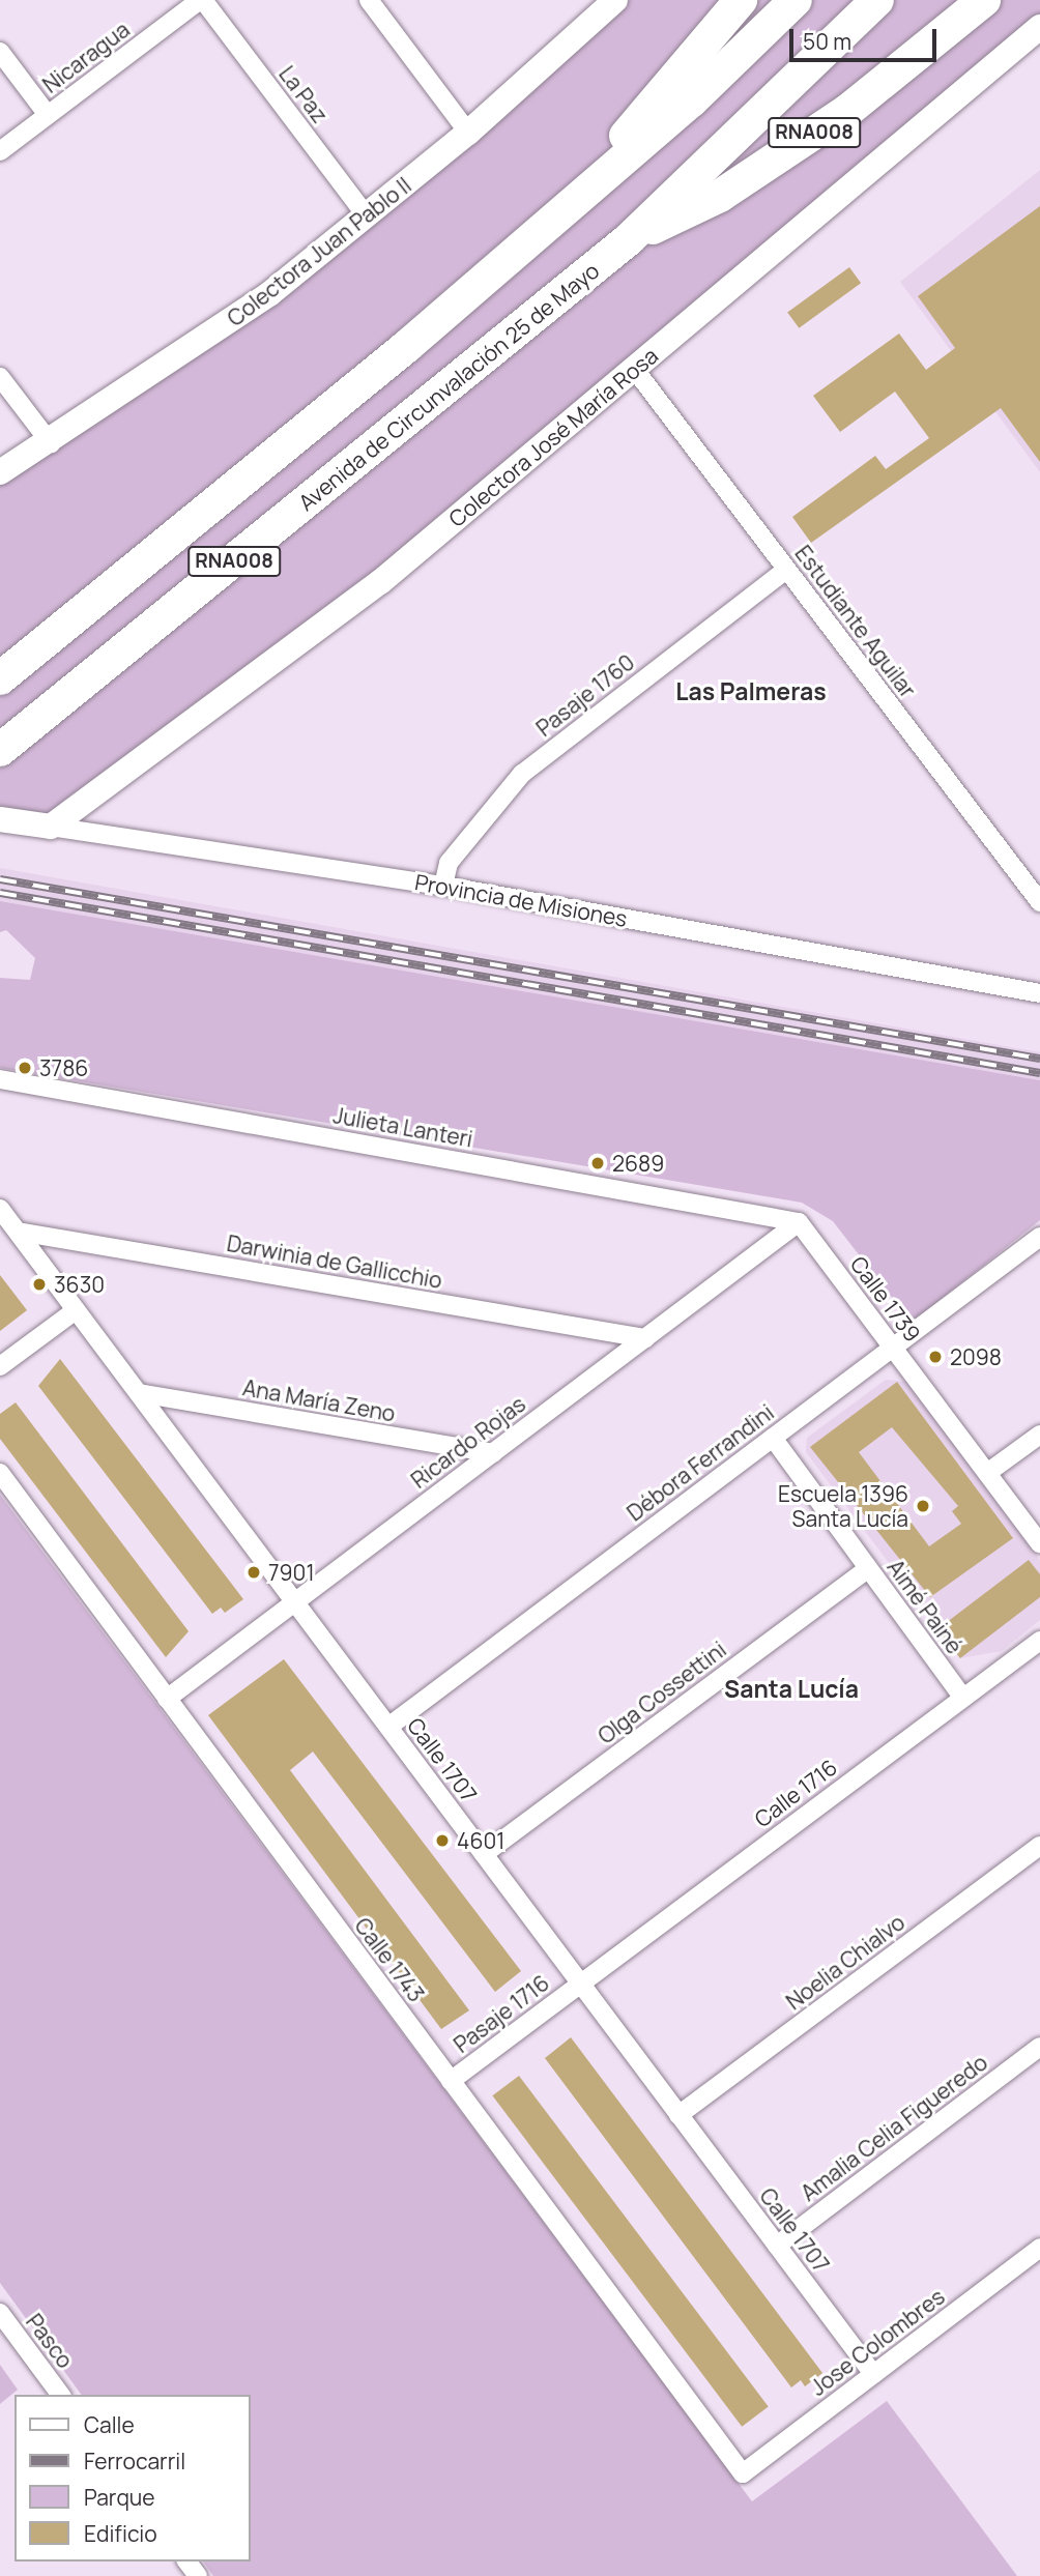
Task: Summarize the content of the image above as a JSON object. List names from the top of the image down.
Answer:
{
  "streets": {
    "highway": ["RNA008", "Avenida de Circunvalación 25 de Mayo"],
    "main road": ["Colectora Juan Pablo II", "Colectora José María Rosa", "Provincia de Misiones"],
    "street": [
      "Nicaragua",
      "La Paz",
      "Estudiante Aguilar",
      "Pasaje 1760",
      "Julieta Lanteri",
      "Darwinia de Gallicchio",
      "Calle 1739",
      "Ana María Zeno",
      "Ricardo Rojas",
      "Débora Ferrandini",
      "Aimé Painé",
      "Olga Cossettini",
      "Calle 1707",
      "Calle 1716",
      "Calle 1743",
      "Noelia Chialvo",
      "Pasaje 1716",
      "Amalia Celia Figueredo",
      "Pasco",
      "Jose Colombres"
    ]
  },
  "crossings": [
    ["Nicaragua", "La Paz"],
    ["La Paz", "Colectora Juan Pablo II"],
    ["RNA008", "Avenida de Circunvalación 25 de Mayo"],
    ["Colectora José María Rosa", "Estudiante Aguilar"],
    ["Colectora José María Rosa", "Provincia de Misiones"],
    ["Estudiante Aguilar", "Pasaje 1760"],
    ["Pasaje 1760", "Provincia de Misiones"],
    ["Julieta Lanteri", "Calle 1739"],
    ["Julieta Lanteri", "Ricardo Rojas"],
    ["Darwinia de Gallicchio", "Ricardo Rojas"],
    ["Darwinia de Gallicchio", "Calle 1707"],
    ["Calle 1739", "Ricardo Rojas"],
    ["Calle 1739", "Débora Ferrandini"],
    ["Ana María Zeno", "Ricardo Rojas"],
    ["Ana María Zeno", "Calle 1707"],
    ["Ricardo Rojas", "Calle 1707"],
    ["Ricardo Rojas", "Calle 1743"],
    ["Débora Ferrandini", "Aimé Painé"],
    ["Débora Ferrandini", "Calle 1707"],
    ["Aimé Painé", "Olga Cossettini"],
    ["Aimé Painé", "Calle 1716"],
    ["Olga Cossettini", "Calle 1707"],
    ["Calle 1707", "Calle 1716"],
    ["Calle 1707", "Noelia Chialvo"],
    ["Calle 1707", "Pasaje 1716"],
    ["Calle 1707", "Amalia Celia Figueredo"],
    ["Calle 1707", "Jose Colombres"],
    ["Calle 1716", "Pasaje 1716"],
    ["Calle 1743", "Pasaje 1716"],
    ["Calle 1743", "Jose Colombres"]
  ],
  "districts": ["Las Palmeras", "Santa Lucía"],
  "places": [
    "3786",
    "2689",
    "3630",
    "2098",
    "Escuela 1396 Santa Lucía",
    "7901",
    "4601"
  ],
  "legend": [
    "Calle",
    "Ferrocarril",
    "Parque",
    "Edificio"
  ],
  "scale_bar": "50 m"
}
